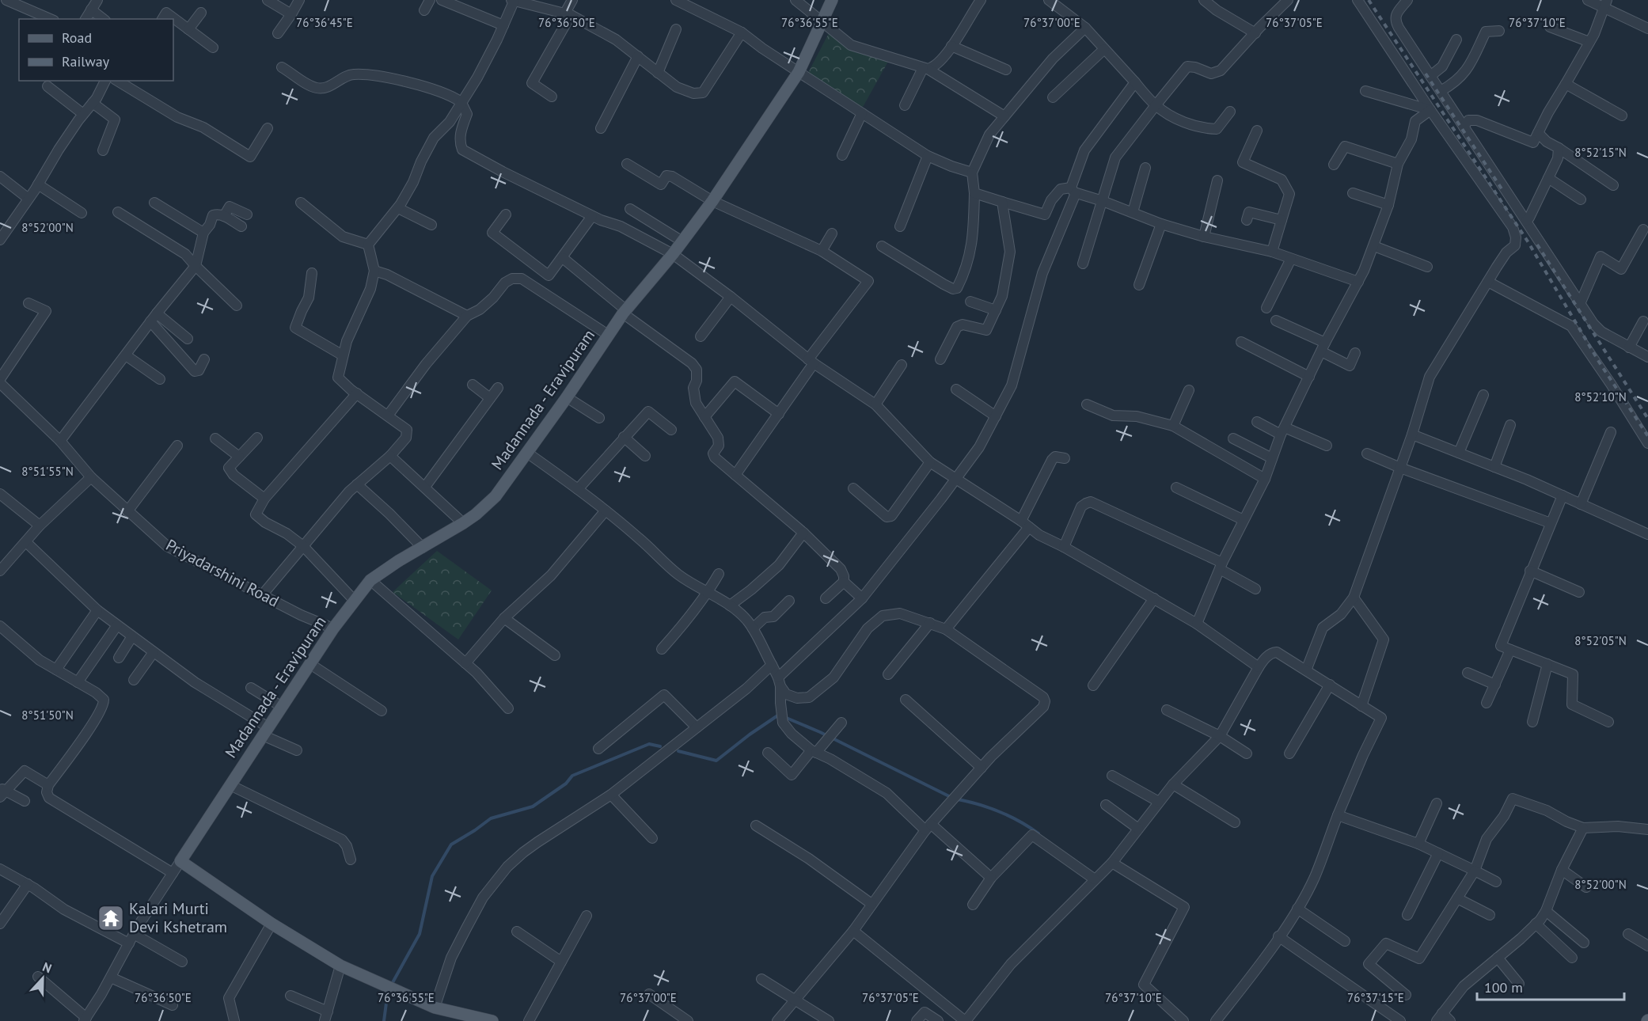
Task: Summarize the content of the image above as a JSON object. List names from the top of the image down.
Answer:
{
  "streets": {
    "main road": ["Madannada - Eravipuram"],
    "street": ["Priyadarshini Road"]
  },
  "crossings": [
    ["Madannada - Eravipuram", "Priyadarshini Road"]
  ],
  "places": {
    "temple": ["Kalari Murti Devi Kshetram"]
  },
  "legend": ["Road", "Railway"],
  "scale_bar": "100 m",
  "north": "top",
  "coordinates": [
    "76°37'05\"E",
    "76°37'10\"E",
    "76°36'45\"E",
    "76°36'50\"E",
    "76°36'55\"E",
    "76°37'00\"E",
    "8°52'15\"N",
    "8°52'00\"N",
    "8°52'10\"N",
    "8°51'55\"N",
    "8°52'05\"N",
    "8°51'50\"N",
    "76°37'15\"E"
  ]
}
